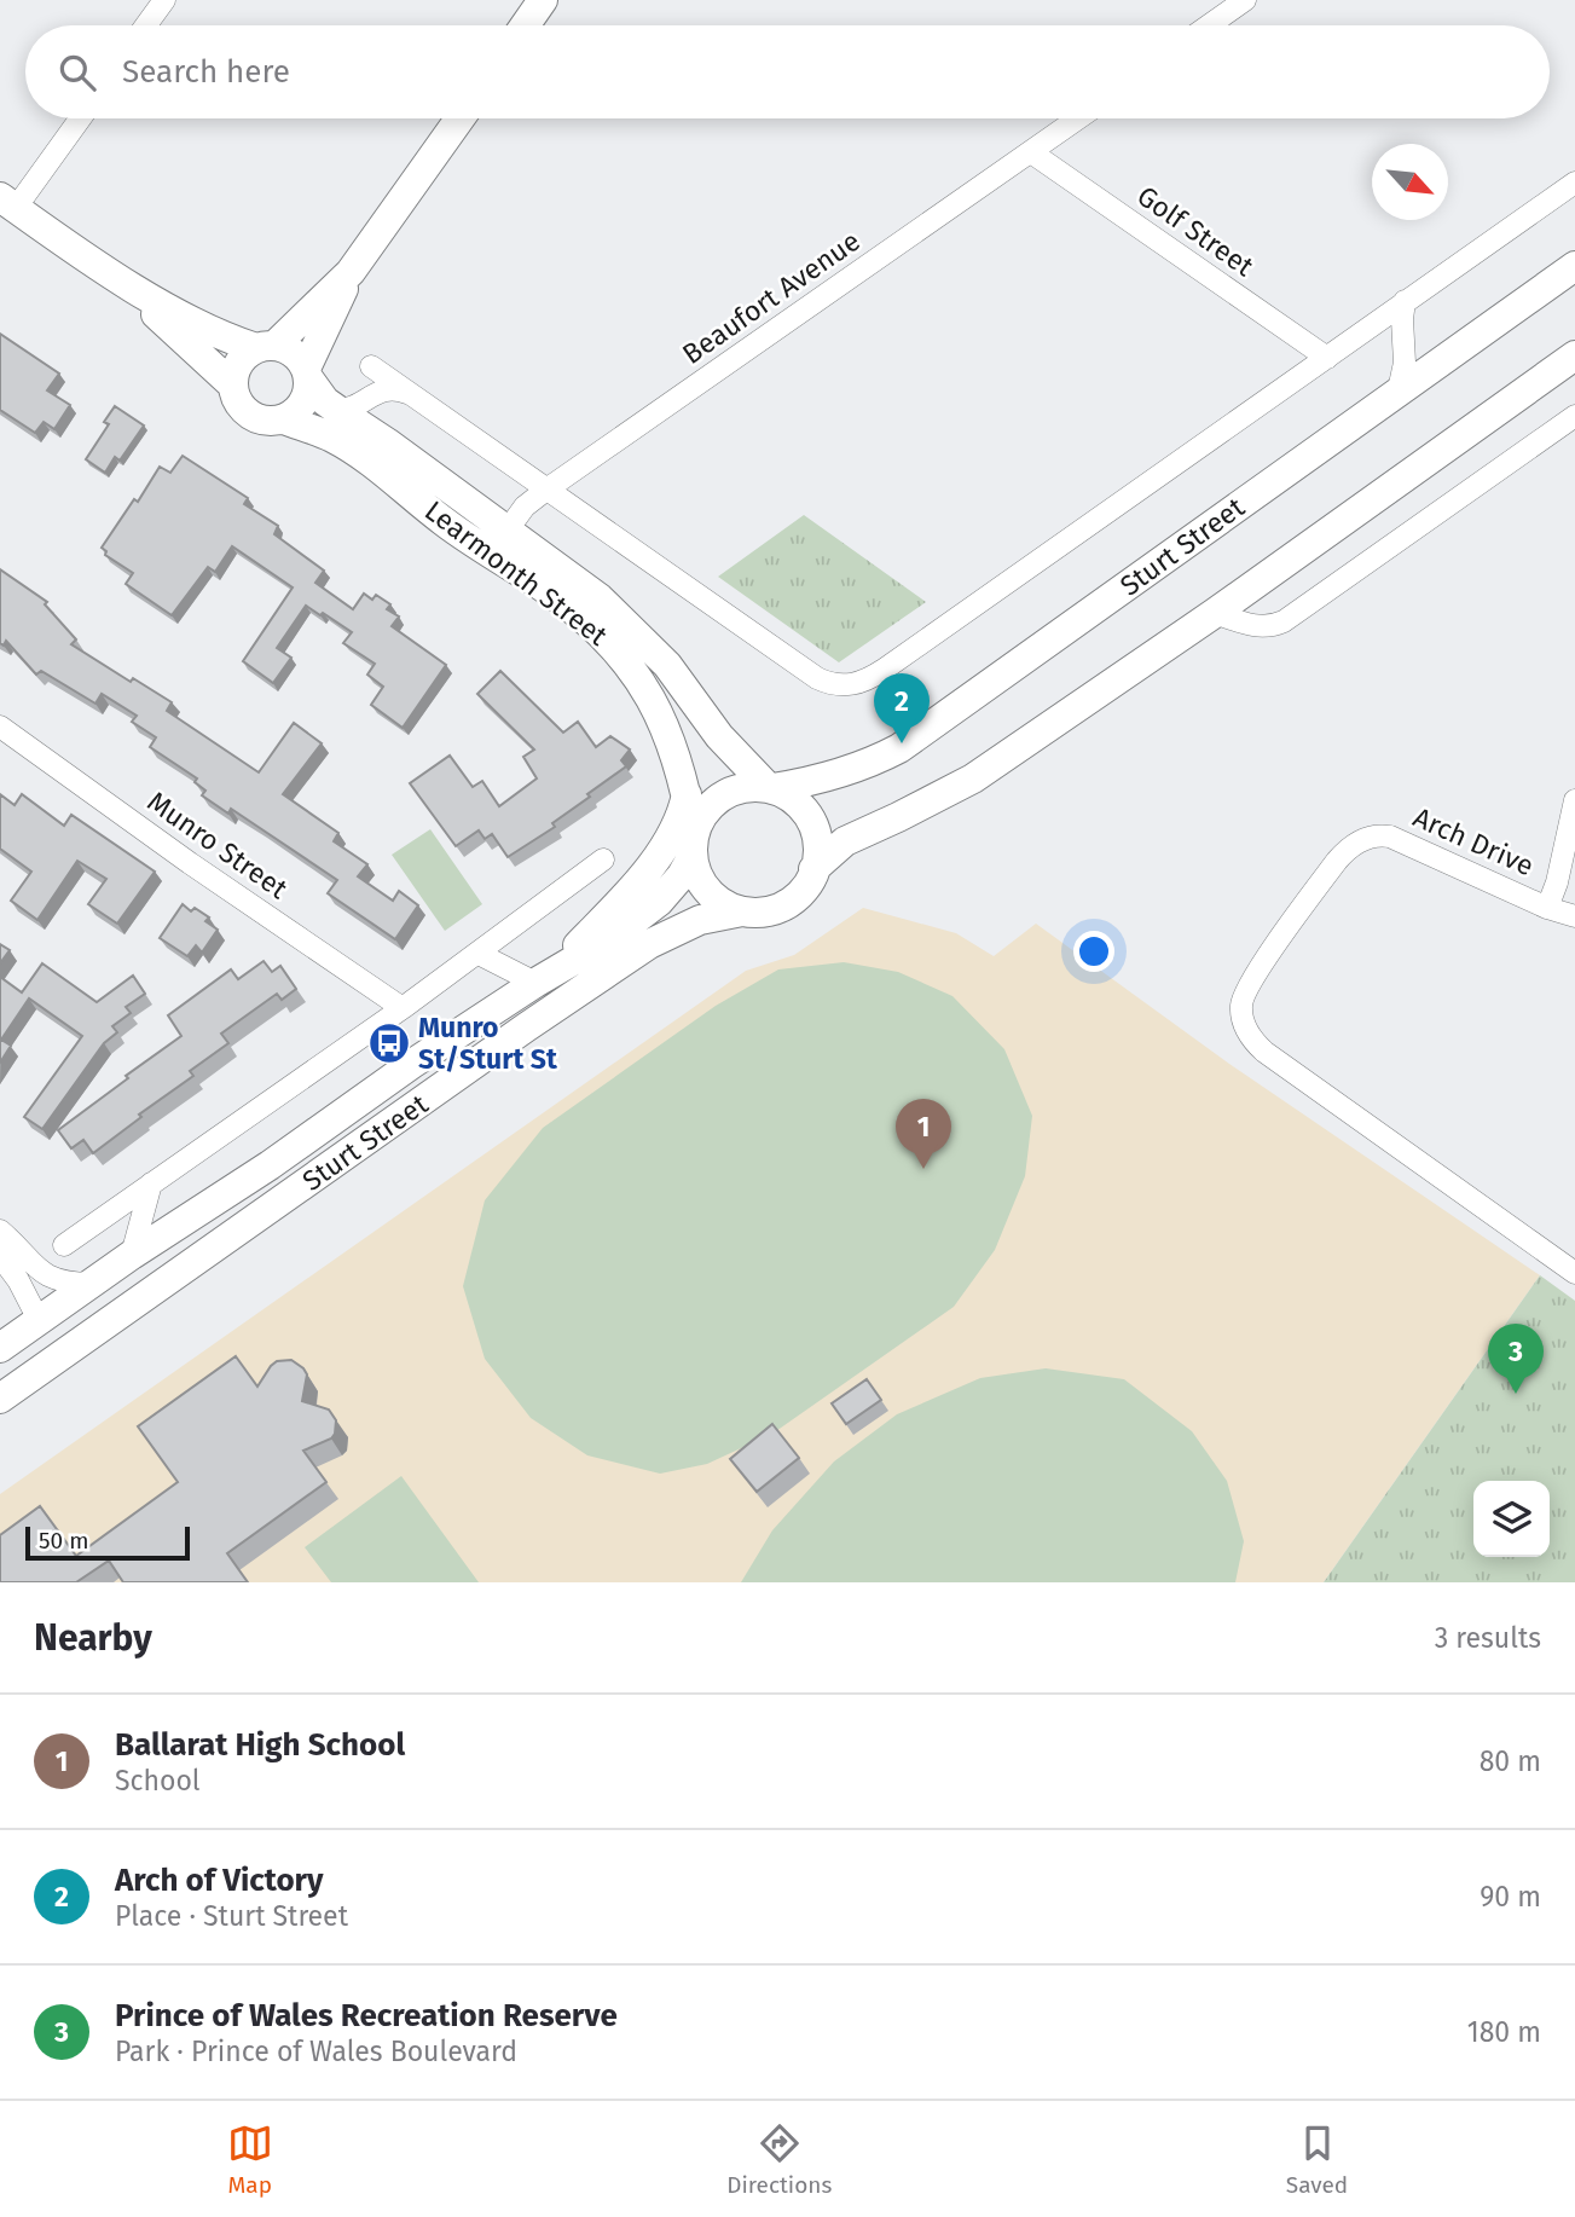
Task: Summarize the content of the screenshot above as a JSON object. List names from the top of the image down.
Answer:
{
  "streets": {
    "main road": ["Sturt Street", "Learmonth Street"],
    "street": [
      "Golf Street",
      "Beaufort Avenue",
      "Arch Drive",
      "Munro Street"
    ]
  },
  "crossings": [
    ["Golf Street", "Beaufort Avenue"],
    ["Beaufort Avenue", "Learmonth Street"],
    ["Sturt Street", "Learmonth Street"]
  ],
  "places": {
    "bus stop": ["Munro St/Sturt St"]
  },
  "scale_bar": "50 m",
  "north": "bottom right",
  "page": {
    "search": "Search here",
    "pins": ["2", "1", "3"],
    "scale": "50 m",
    "heading": ["Nearby", "3 results"],
    "list": [
      {
        "mark": "1",
        "name": "Ballarat High School",
        "note": "School",
        "value": "80 m"
      },
      {
        "mark": "2",
        "name": "Arch of Victory",
        "note": "Place · Sturt Street",
        "value": "90 m"
      },
      {
        "mark": "3",
        "name": "Prince of Wales Recreation Reserve",
        "note": "Park · Prince of Wales Boulevard",
        "value": "180 m"
      }
    ],
    "nav": ["Map", "Directions", "Saved"]
  }
}
